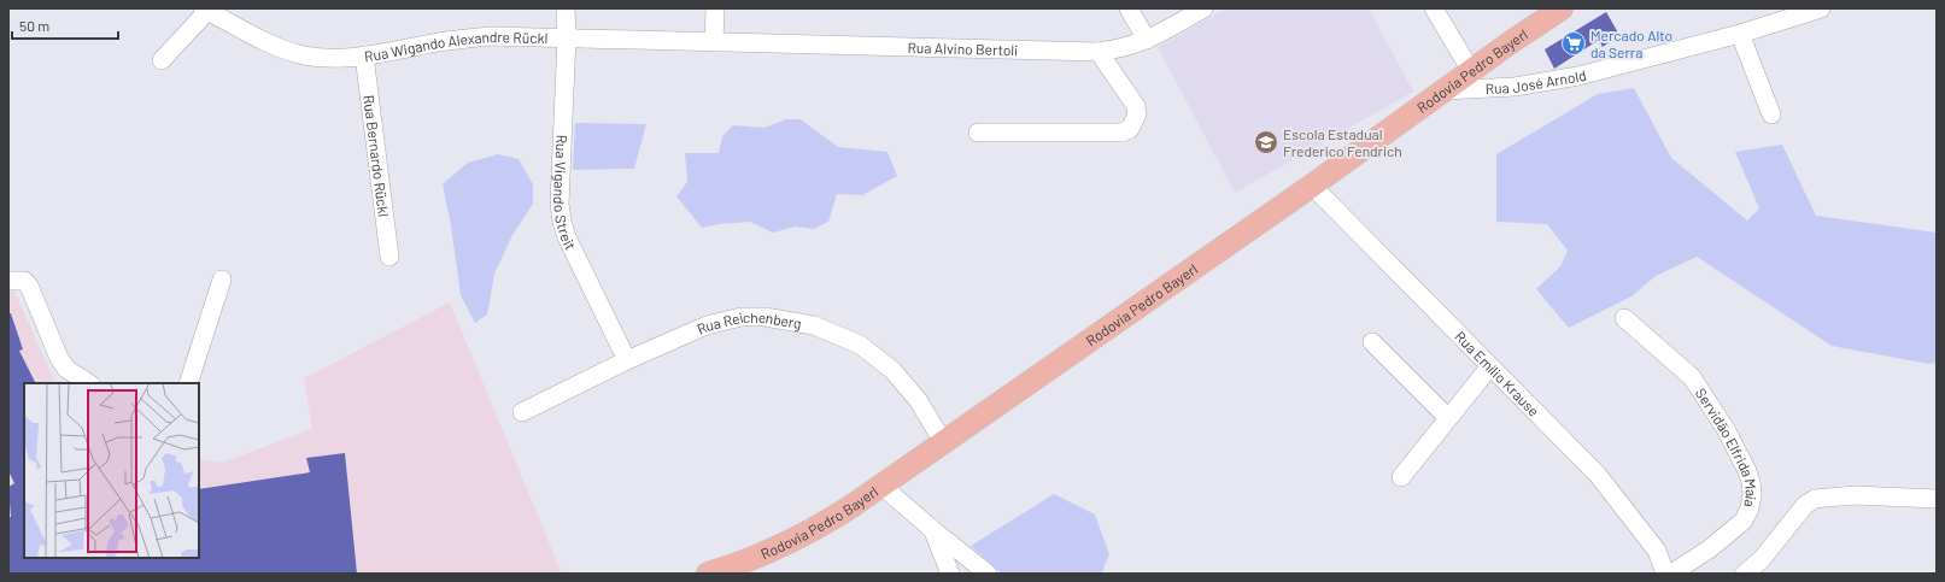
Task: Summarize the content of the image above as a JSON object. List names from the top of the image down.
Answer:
{
  "streets": {
    "main road": ["Rodovia Pedro Bayerl"],
    "street": [
      "Rua Wigando Alexandre Rückl",
      "Rua Alvino Bertoli",
      "Rua José Arnold",
      "Rua Bernardo Rückl",
      "Rua Vigando Streit",
      "Rua Reichenberg",
      "Rua Emílio Krause",
      "Servidão Elfrida Maia"
    ]
  },
  "crossings": [
    ["Rua Wigando Alexandre Rückl", "Rua Alvino Bertoli"],
    ["Rua Wigando Alexandre Rückl", "Rua Bernardo Rückl"],
    ["Rua Wigando Alexandre Rückl", "Rua Vigando Streit"],
    ["Rodovia Pedro Bayerl", "Rua José Arnold"],
    ["Rodovia Pedro Bayerl", "Rua Reichenberg"],
    ["Rodovia Pedro Bayerl", "Rua Emílio Krause"],
    ["Rua Vigando Streit", "Rua Reichenberg"]
  ],
  "places": {
    "supermarket": ["Mercado Alto da Serra"],
    "school or university": ["Escola Estadual Frederico Fendrich"]
  },
  "scale_bar": "50 m"
}
